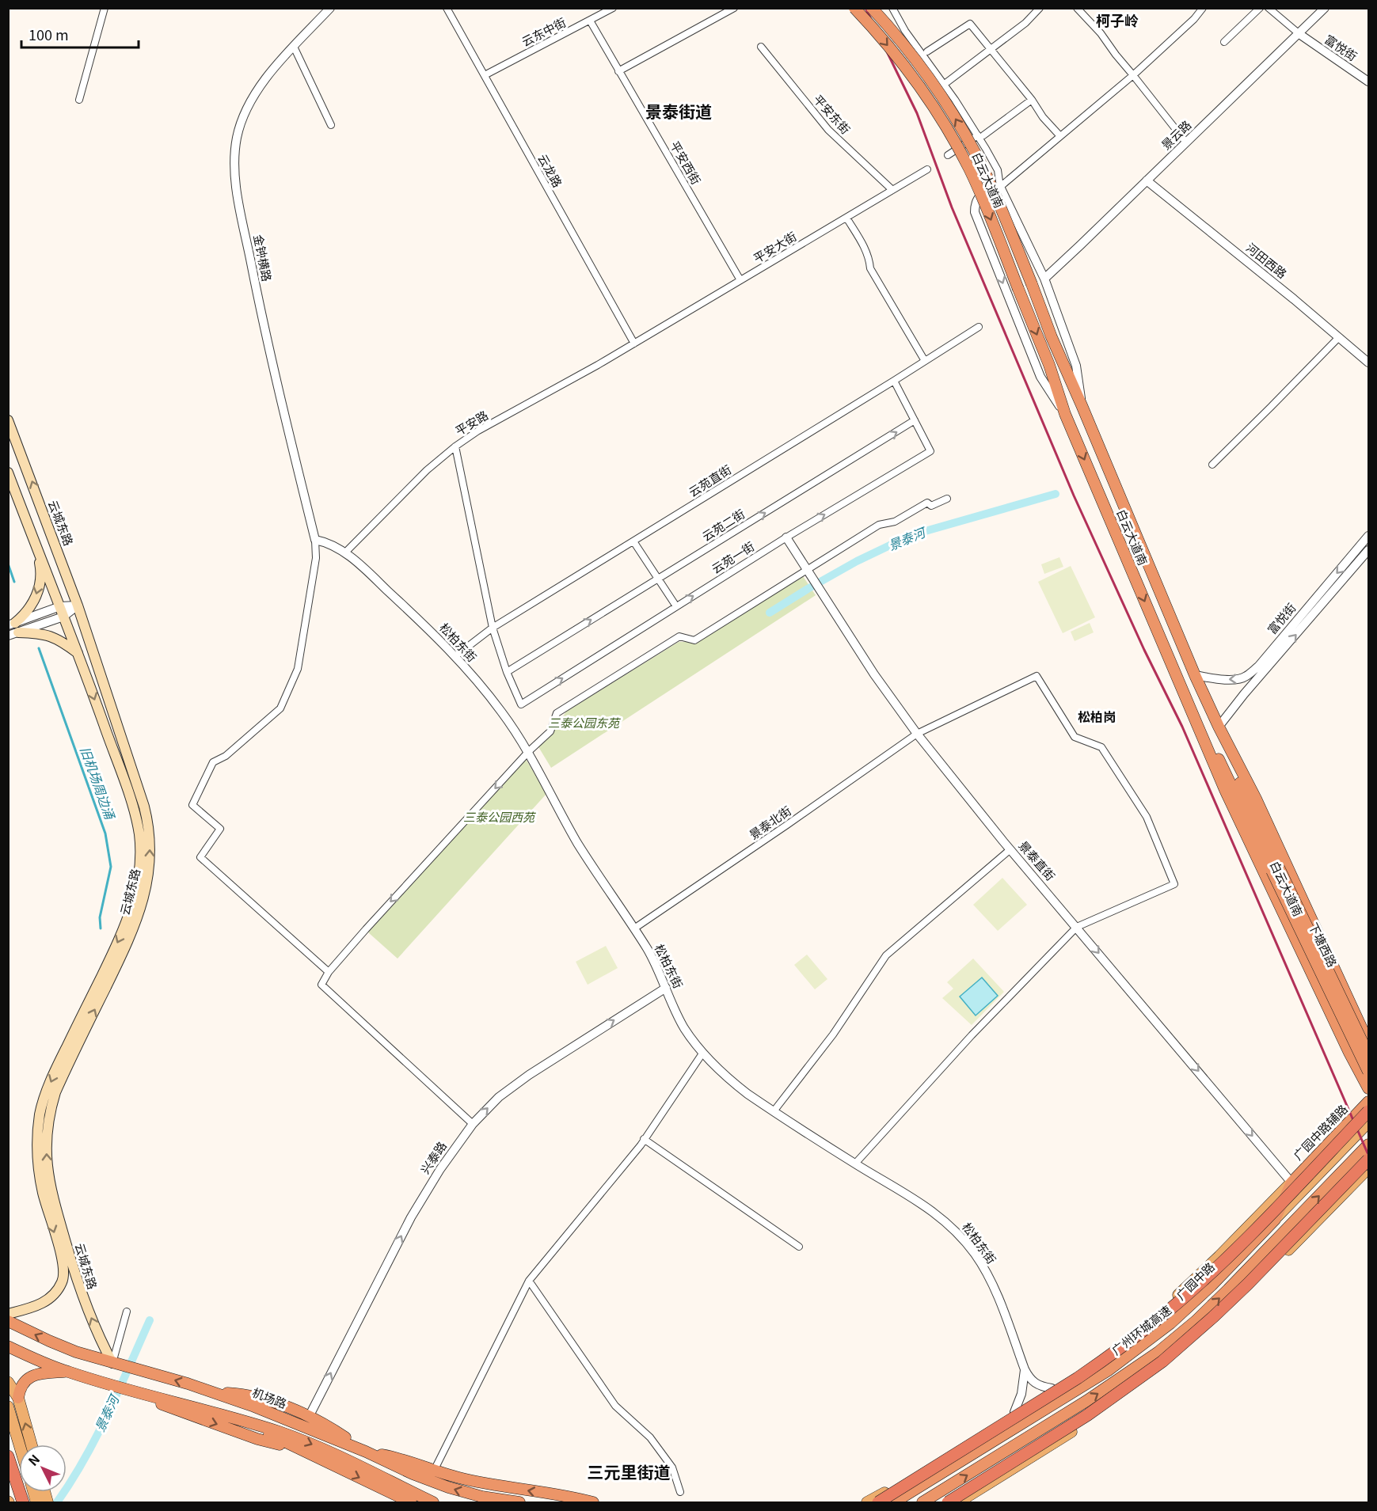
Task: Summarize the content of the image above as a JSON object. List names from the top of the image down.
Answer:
{
  "streets": {
    "highway": [
      "白云大道南",
      "下塘西路",
      "广园中路辅路",
      "广园中路",
      "广州环城高速",
      "机场路"
    ],
    "main road": ["云城东路"],
    "street": [
      "云东中街",
      "富悦街",
      "平安东街",
      "景云路",
      "平安西街",
      "云龙路",
      "平安大街",
      "金钟横路",
      "河田西路",
      "平安路",
      "云苑直街",
      "云苑二街",
      "云苑一街",
      "松柏东街",
      "景泰北街",
      "景泰直街",
      "兴泰路"
    ]
  },
  "crossings": [
    ["云东中街", "平安西街"],
    ["云东中街", "云龙路"],
    ["富悦街", "景云路"],
    ["富悦街", "白云大道南"],
    ["富悦街", "下塘西路"],
    ["平安东街", "平安大街"],
    ["景云路", "河田西路"],
    ["平安西街", "平安大街"],
    ["云龙路", "平安大街"],
    ["云龙路", "平安路"],
    ["白云大道南", "下塘西路"],
    ["平安大街", "平安路"],
    ["金钟横路", "松柏东街"],
    ["平安路", "松柏东街"],
    ["云苑直街", "松柏东街"],
    ["云城东路", "机场路"],
    ["云苑二街", "云苑一街"],
    ["云苑一街", "景泰直街"],
    ["松柏东街", "景泰北街"],
    ["松柏东街", "兴泰路"],
    ["景泰北街", "景泰直街"],
    ["景泰直街", "广园中路辅路"],
    ["广园中路辅路", "广园中路"]
  ],
  "one_way": ["云苑二街", "景泰直街", "兴泰路"],
  "districts": [
    "柯子岭",
    "景泰街道",
    "松柏岗",
    "三元里街道"
  ],
  "water": ["景泰河", "旧机场周边涌"],
  "parks": ["三泰公园东苑", "三泰公园西苑"],
  "scale_bar": "100 m",
  "north": "top left"
}
